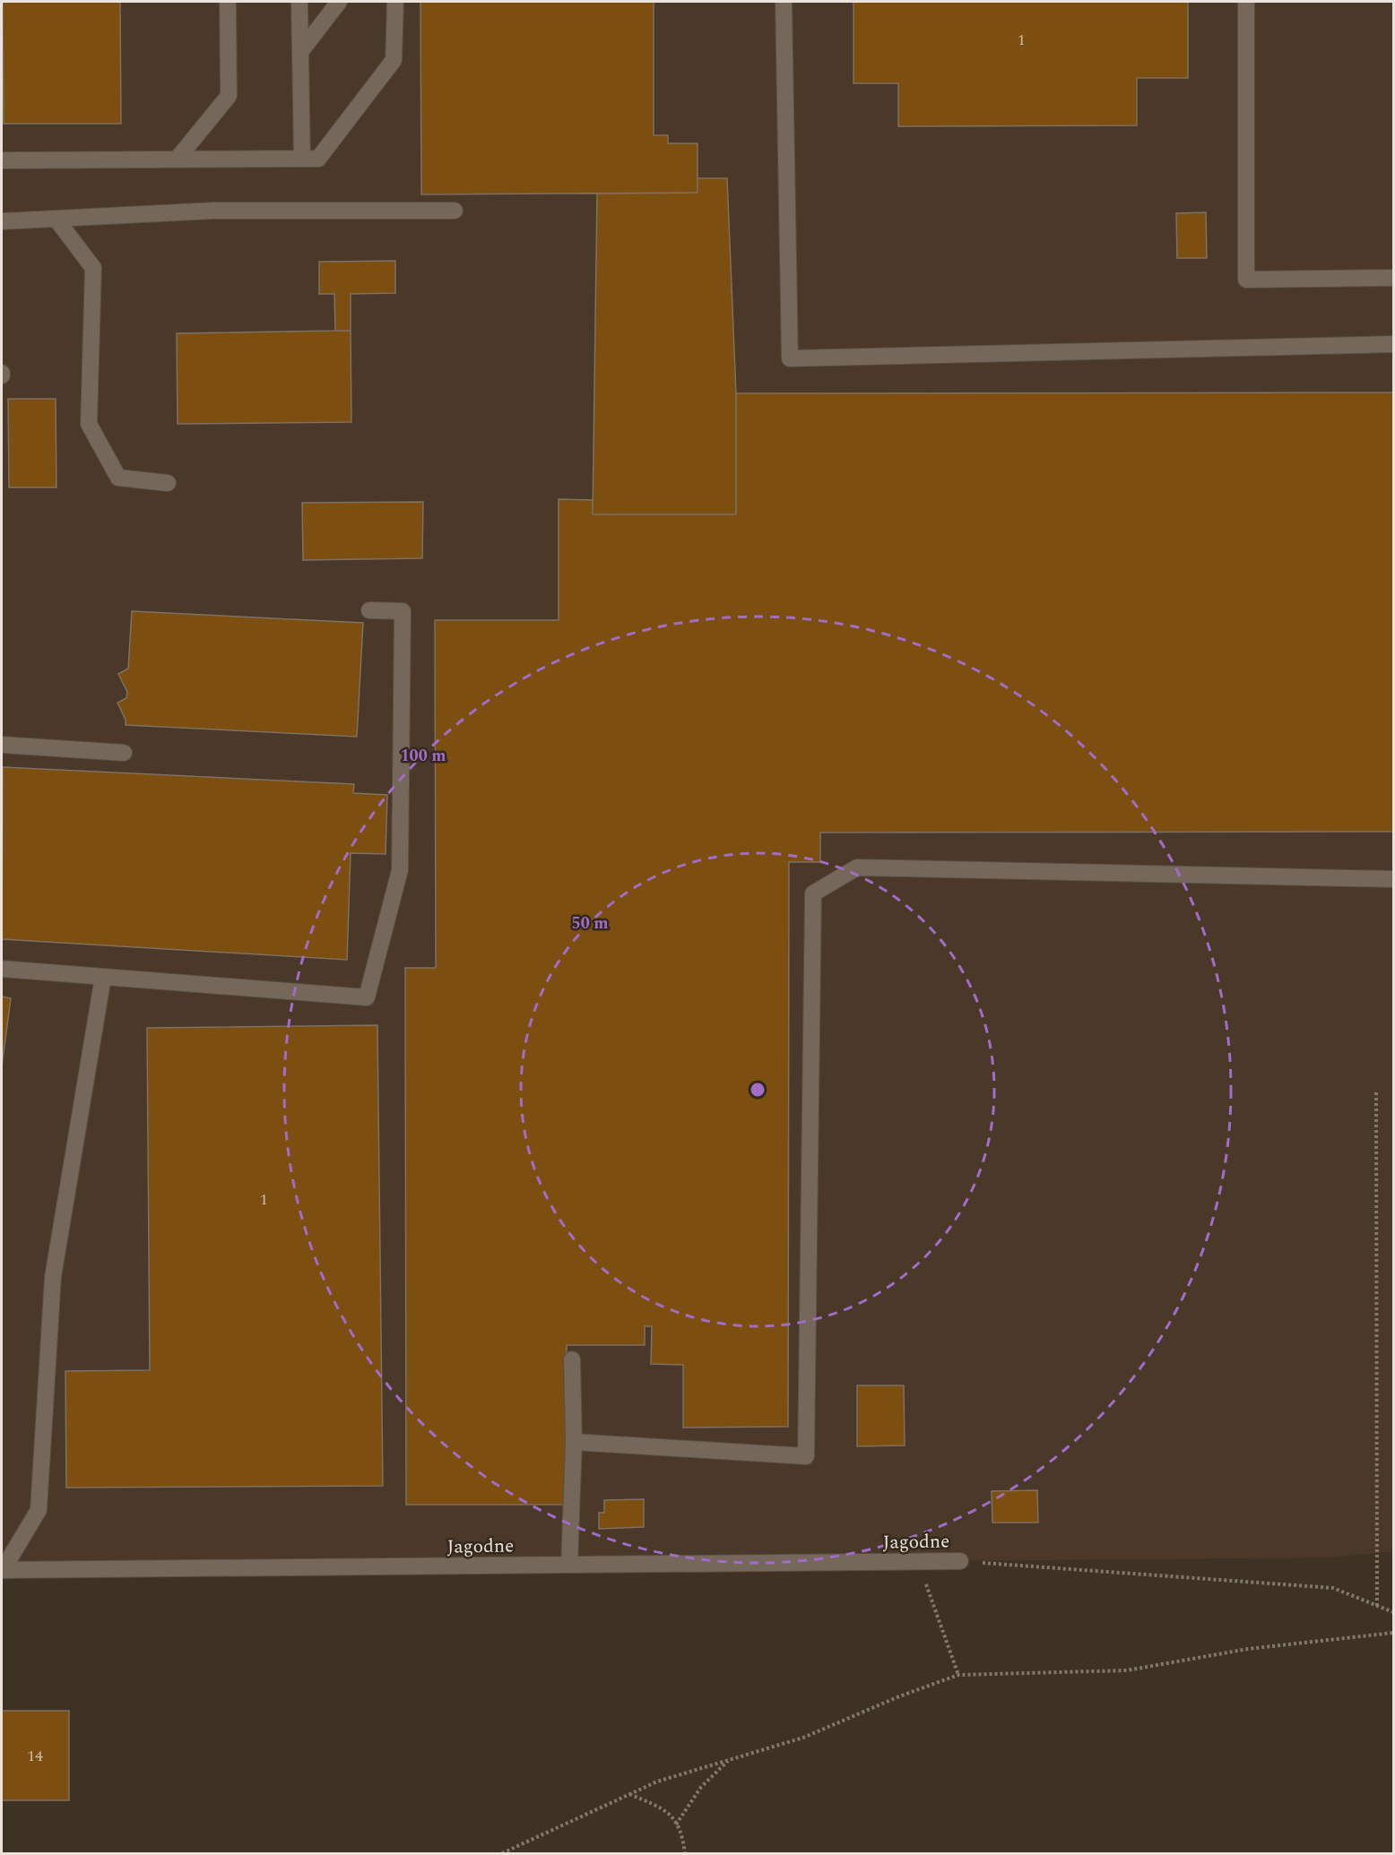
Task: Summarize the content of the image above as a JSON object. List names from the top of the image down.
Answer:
{
  "streets": {
    "street": ["Jagodne"]
  },
  "house_numbers": ["1", "1", "14"],
  "rings": ["100 m", "50 m"]
}
